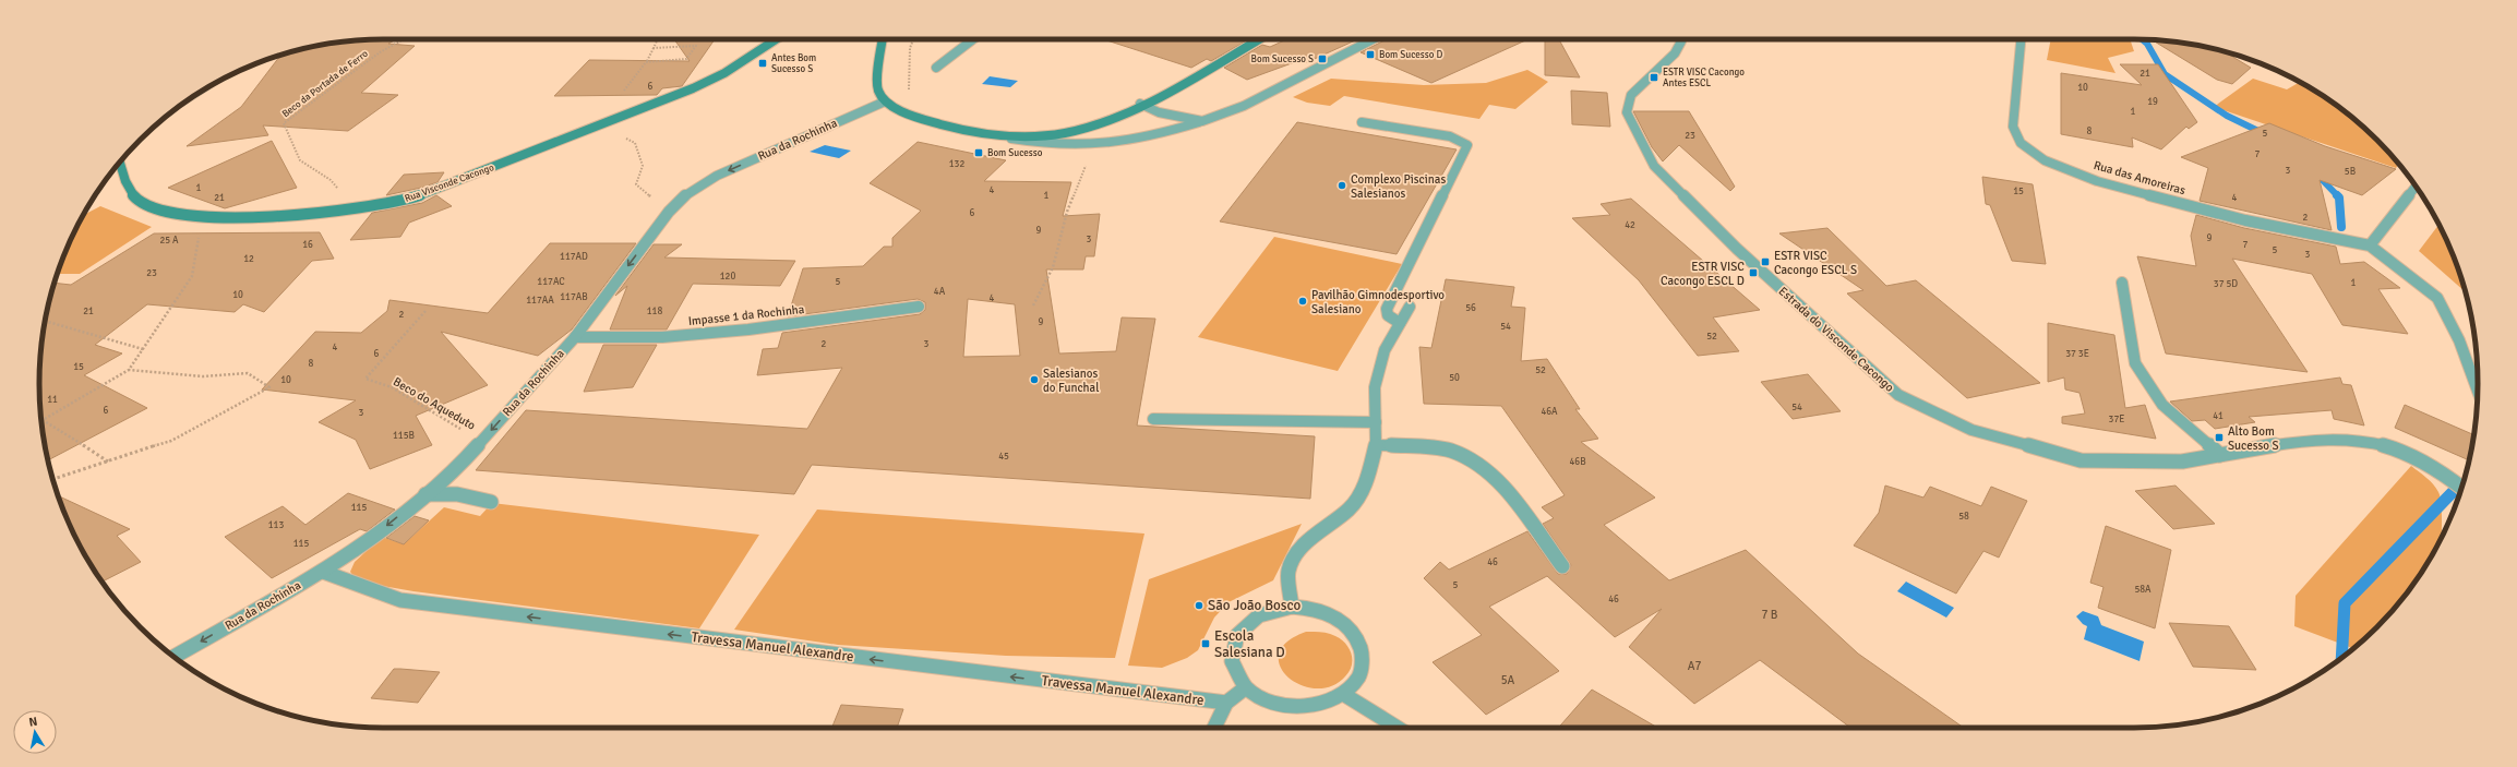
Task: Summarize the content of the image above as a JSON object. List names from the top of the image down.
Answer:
{
  "streets": {
    "main road": ["Rua Visconde Cacongo"],
    "street": [
      "Rua da Rochinha",
      "Rua das Amoreiras",
      "Impasse 1 da Rochinha",
      "Estrada do Visconde Cacongo",
      "Travessa Manuel Alexandre"
    ],
    "path": ["Beco da Portada de Ferro", "Beco do Aqueduto"]
  },
  "crossings": [
    ["Rua da Rochinha", "Impasse 1 da Rochinha"],
    ["Rua da Rochinha", "Beco do Aqueduto"],
    ["Rua da Rochinha", "Travessa Manuel Alexandre"]
  ],
  "one_way": ["Rua da Rochinha", "Travessa Manuel Alexandre"],
  "places": {
    "transit": [
      "Bom Sucesso D",
      "Bom Sucesso S",
      "Antes Bom Sucesso S",
      "ESTR VISC Cacongo Antes ESCL",
      "Bom Sucesso",
      "ESTR VISC Cacongo ESCL S",
      "ESTR VISC Cacongo ESCL D",
      "Alto Bom Sucesso S",
      "Escola Salesiana D"
    ],
    "other": [
      "Complexo Piscinas Salesianos",
      "Pavilhão Gimnodesportivo Salesiano",
      "Salesianos do Funchal",
      "São João Bosco"
    ]
  },
  "house_numbers": [
    "21",
    "6",
    "10",
    "19",
    "1",
    "8",
    "5",
    "23",
    "7",
    "132",
    "3",
    "5B",
    "1",
    "4",
    "15",
    "1",
    "21",
    "4",
    "6",
    "2",
    "42",
    "9",
    "9",
    "3",
    "25 A",
    "16",
    "7",
    "5",
    "3",
    "117AD",
    "12",
    "23",
    "120",
    "117AC",
    "5",
    "1",
    "37 5D",
    "4A",
    "10",
    "117AB",
    "4",
    "117AA",
    "56",
    "21",
    "118",
    "2",
    "9",
    "54",
    "52",
    "2",
    "3",
    "4",
    "6",
    "37 3E",
    "8",
    "15",
    "52",
    "50",
    "10",
    "11",
    "54",
    "6",
    "46A",
    "3",
    "41",
    "37E",
    "115B",
    "45",
    "46B",
    "115",
    "58",
    "113",
    "115",
    "46",
    "5",
    "58A",
    "46",
    "7 B",
    "A7",
    "5A"
  ],
  "north": "top"
}
